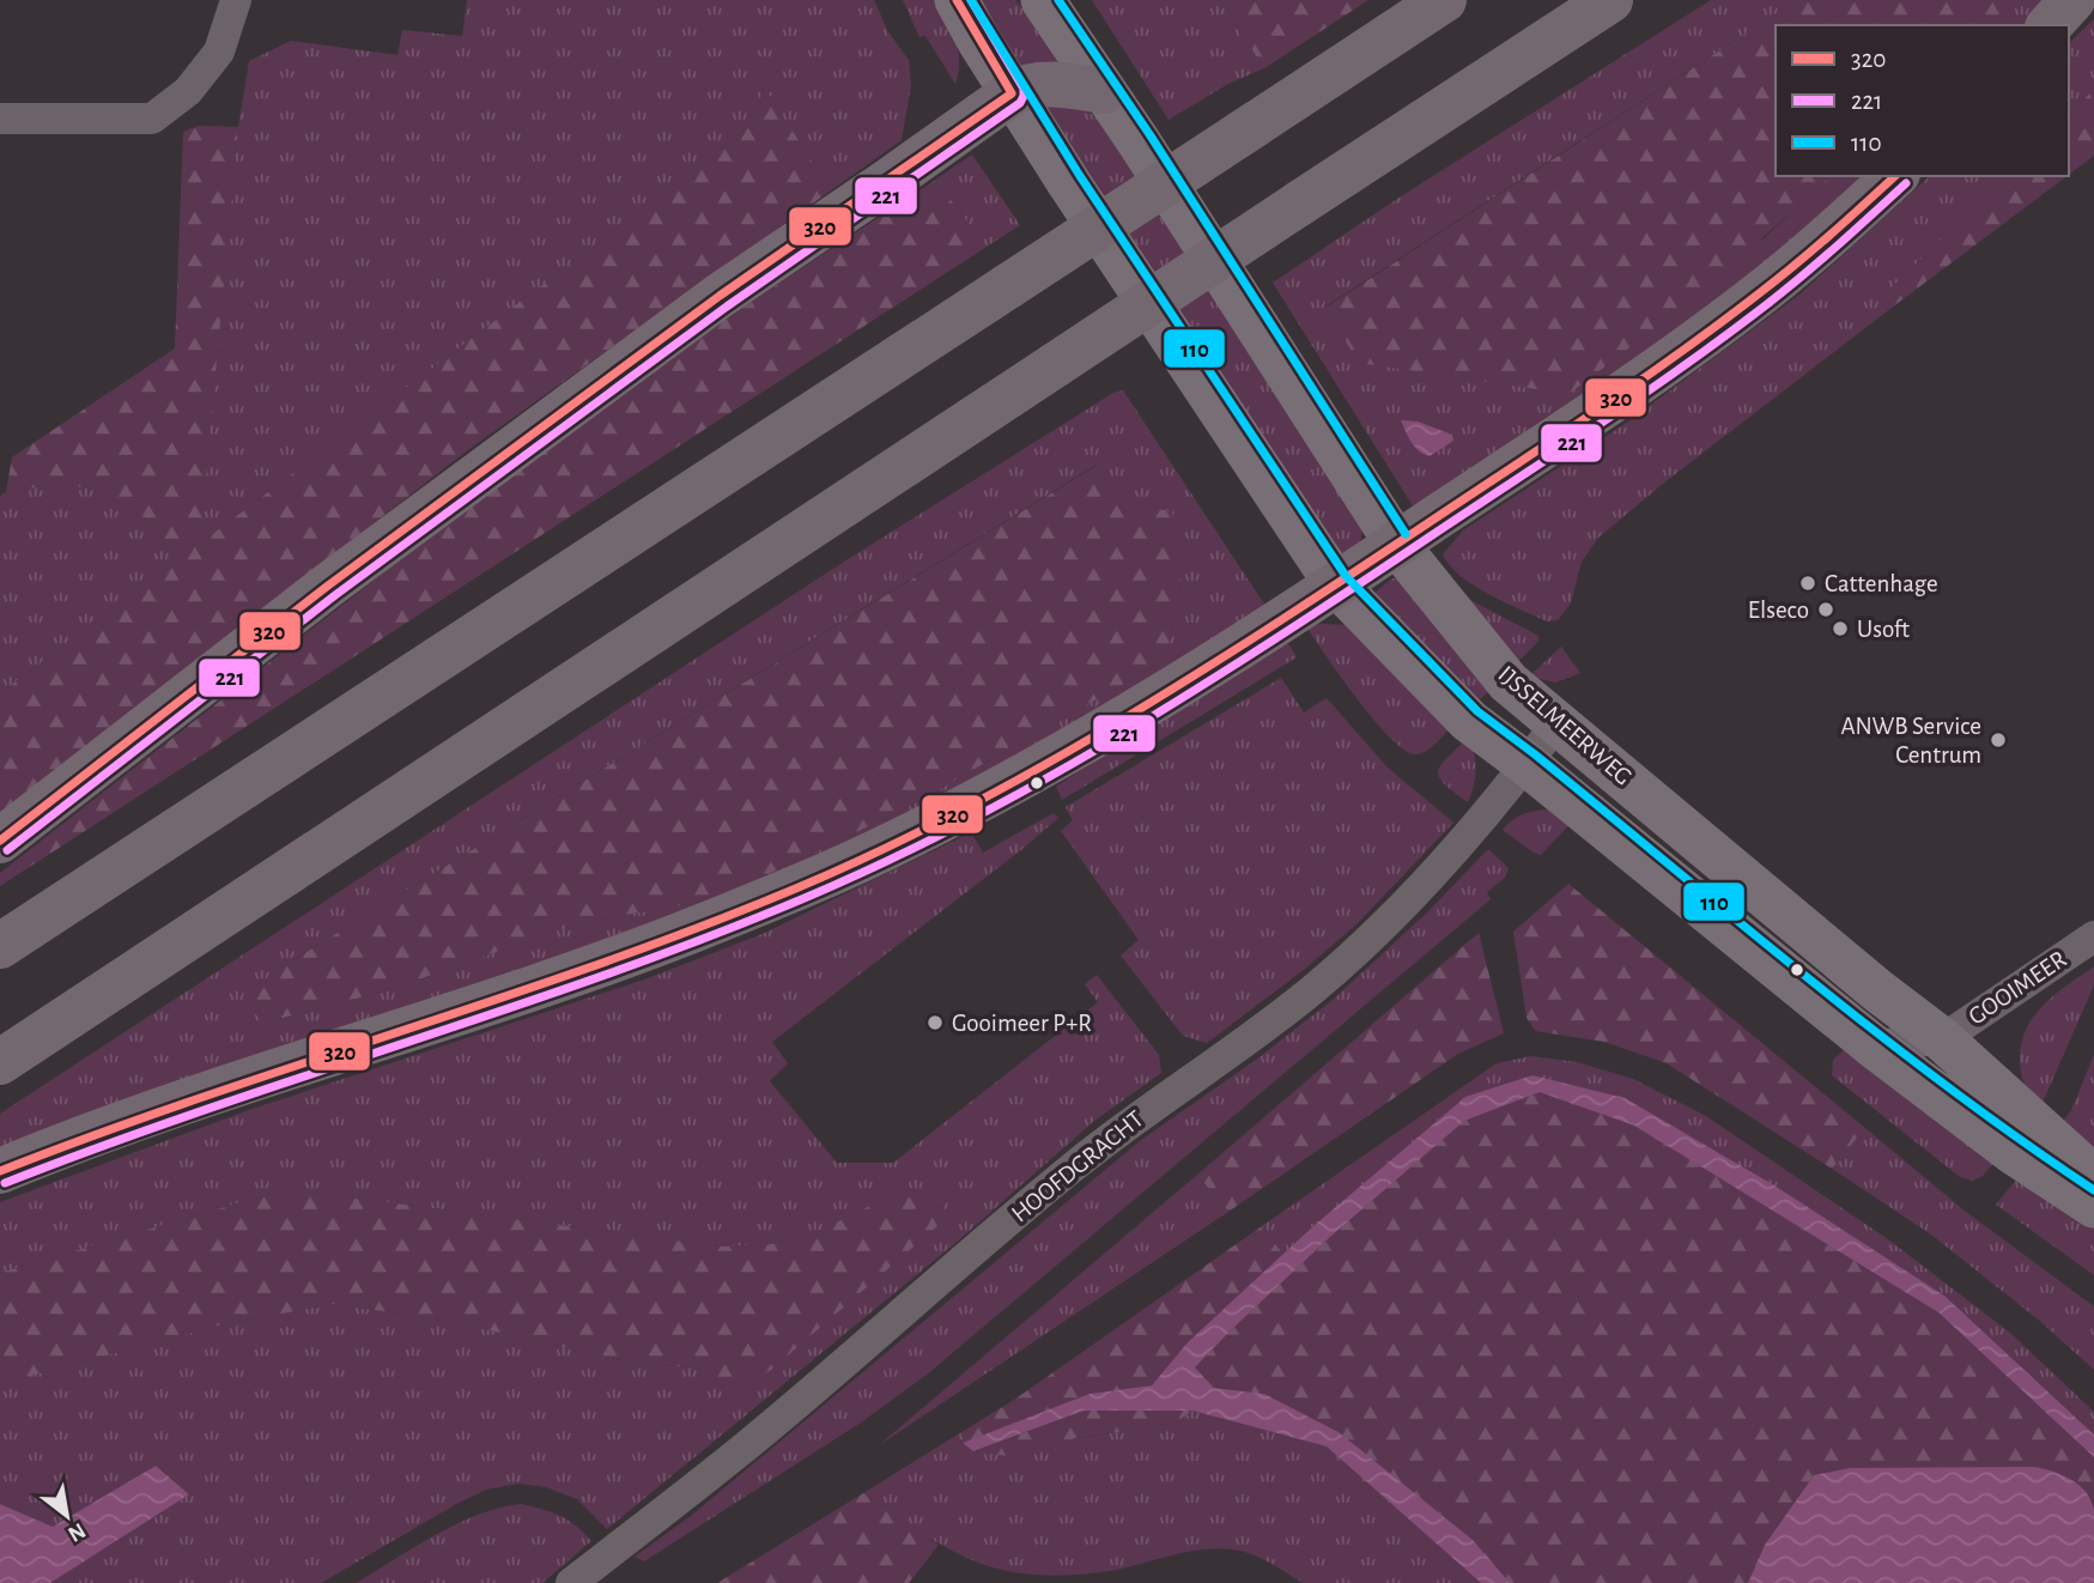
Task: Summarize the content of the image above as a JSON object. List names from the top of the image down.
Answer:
{
  "streets": {
    "main road": ["IJSSELMEERWEG"],
    "street": ["GOOIMEER", "HOOFDGRACHT"]
  },
  "crossings": [
    ["IJSSELMEERWEG", "GOOIMEER"],
    ["IJSSELMEERWEG", "HOOFDGRACHT"]
  ],
  "places": [
    "Cattenhage",
    "Elseco",
    "Usoft",
    "ANWB Service Centrum",
    "Gooimeer P+R"
  ],
  "lines": ["transit line 320", "transit line 221", "transit line 110"],
  "legend": ["320", "221", "110"],
  "north": "bottom right"
}
